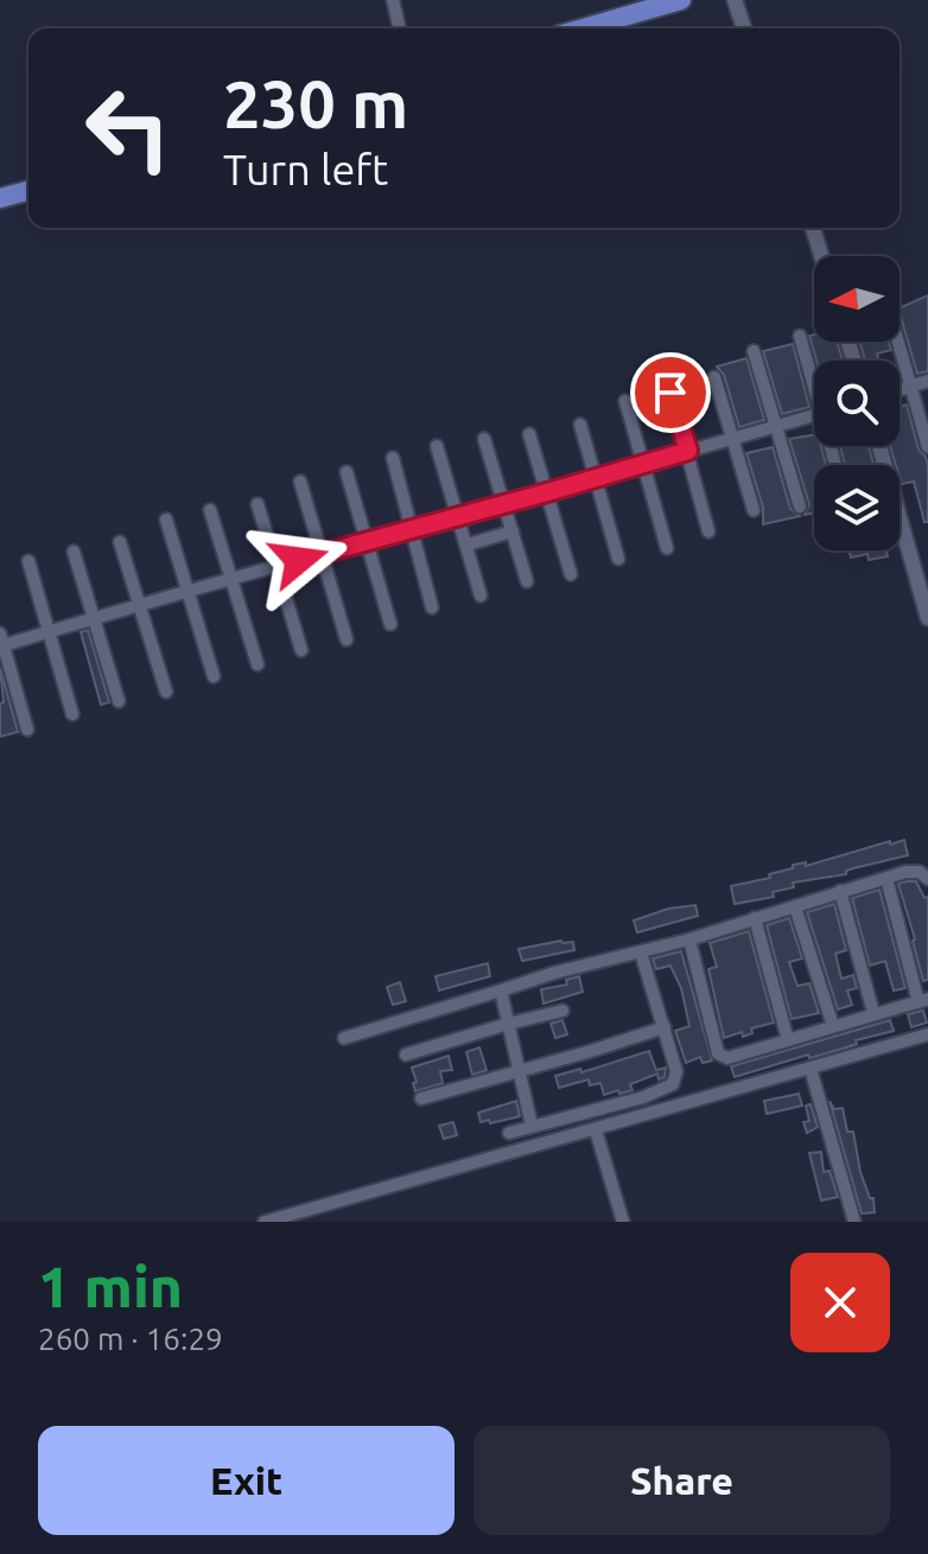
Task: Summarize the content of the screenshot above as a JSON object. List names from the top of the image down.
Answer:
{
  "north": "left",
  "page": {
    "turn": ["230 m", "Turn left"],
    "heading": ["1 min", "260 m · 16:29"],
    "buttons": ["Exit", "Share"]
  }
}
